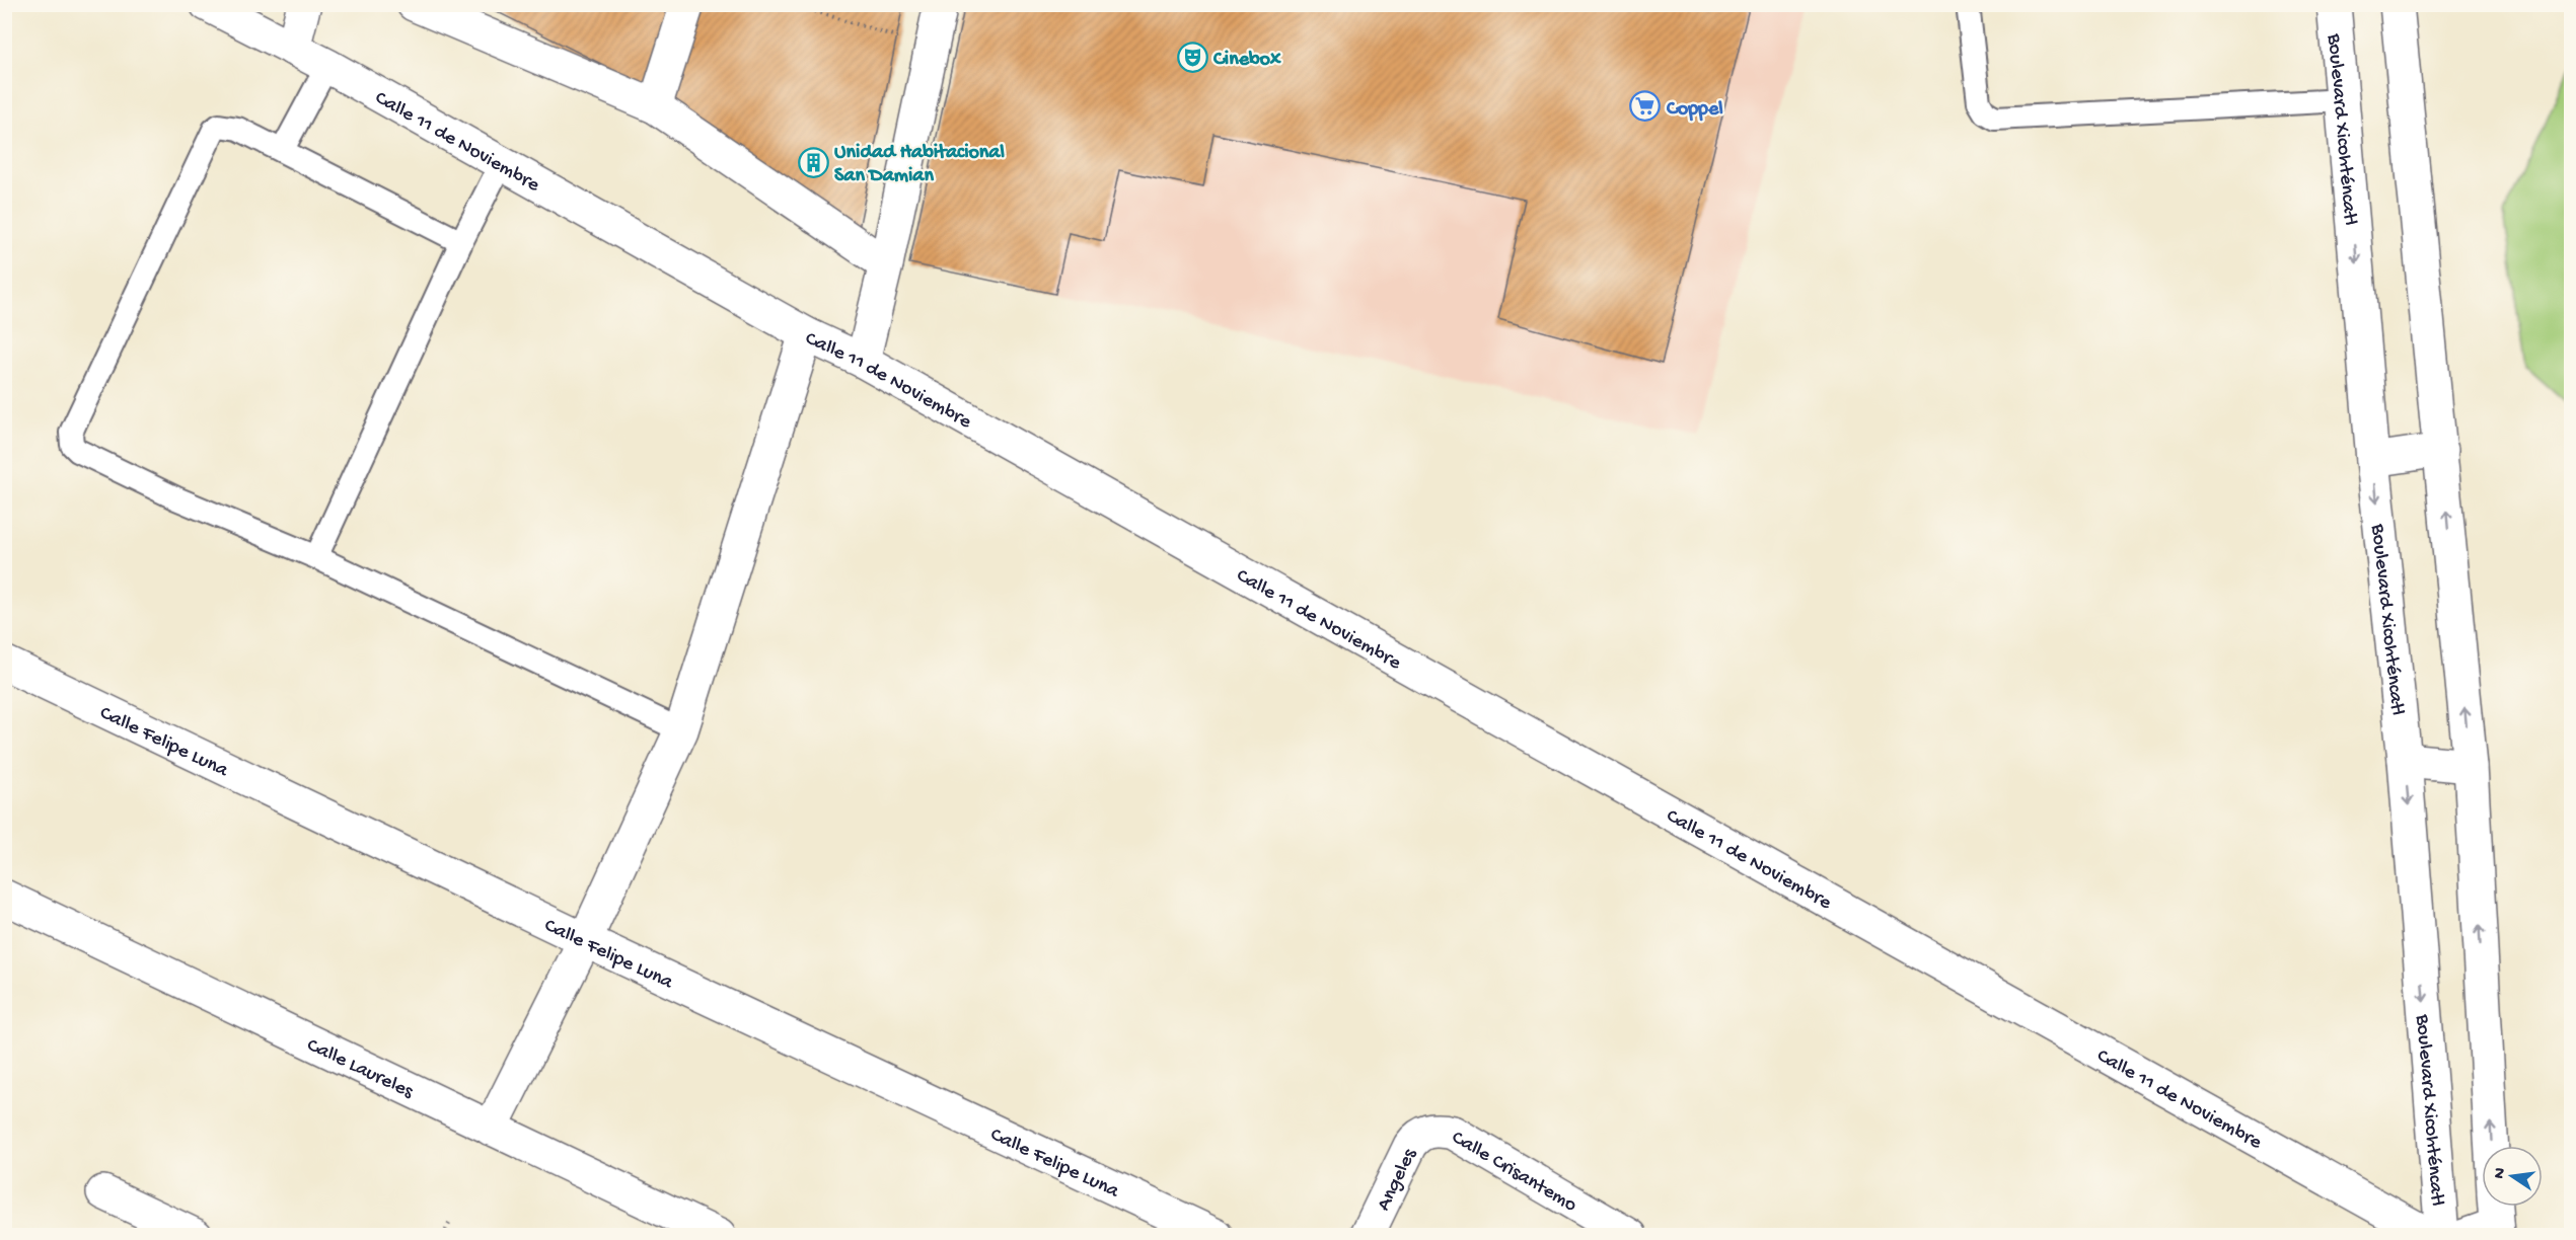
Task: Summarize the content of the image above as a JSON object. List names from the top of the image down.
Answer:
{
  "streets": {
    "street": [
      "Boulevard Xicohténcatl",
      "Calle 11 de Noviembre",
      "Calle Felipe Luna",
      "Calle Laureles",
      "Calle Crisantemo",
      "Angeles"
    ]
  },
  "crossings": [
    ["Calle Crisantemo", "Angeles"]
  ],
  "places": {
    "theatre": ["Cinebox"],
    "supermarket": ["Coppel"],
    "building": ["Unidad Habitacional San Damian"]
  },
  "north": "left"
}
